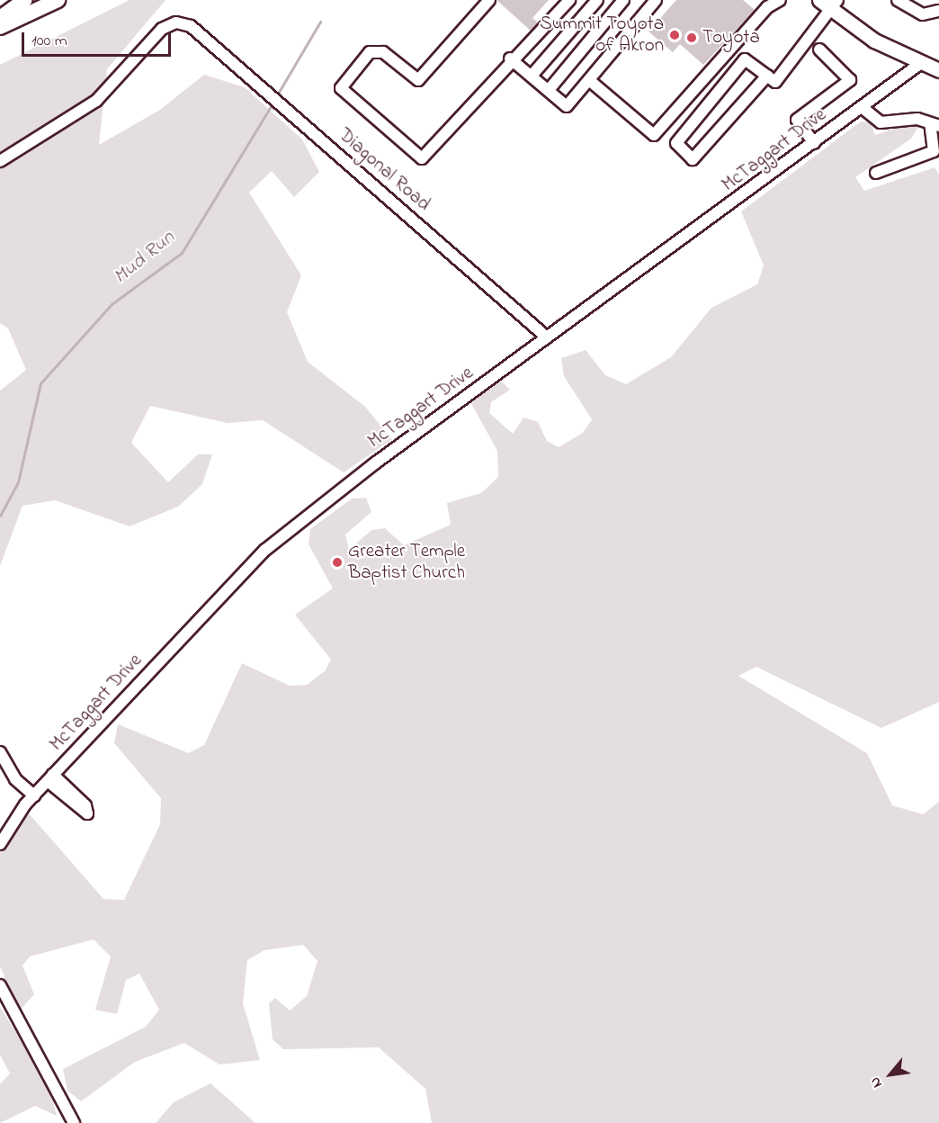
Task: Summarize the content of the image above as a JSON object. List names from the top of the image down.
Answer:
{
  "streets": {
    "street": ["McTaggart Drive", "Diagonal Road"]
  },
  "crossings": [
    ["McTaggart Drive", "Diagonal Road"]
  ],
  "water": ["Mud Run"],
  "places": ["Summit Toyota of Akron", "Toyota", "Greater Temple Baptist Church"],
  "scale_bar": "100 m",
  "north": "bottom left"
}
